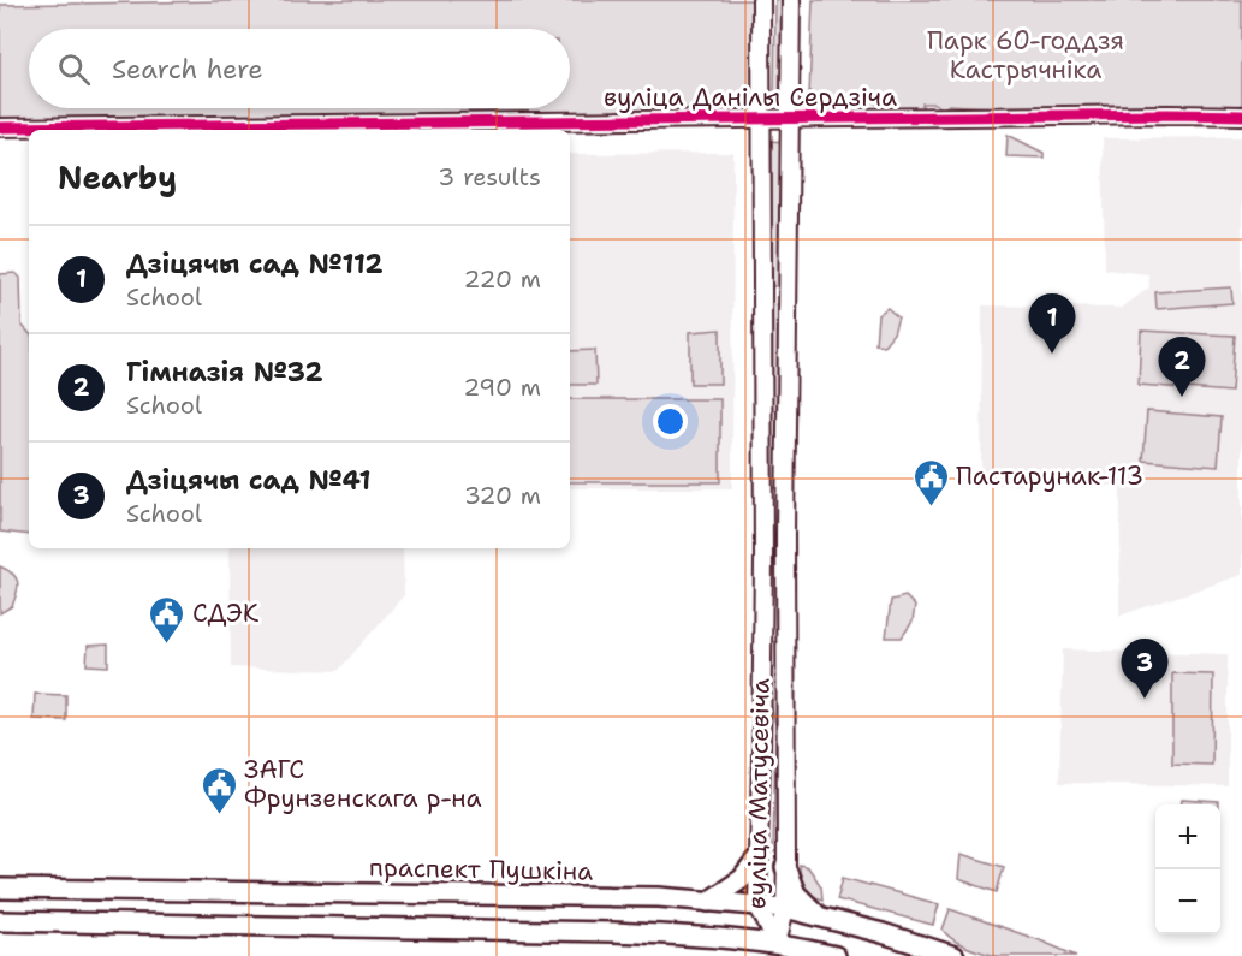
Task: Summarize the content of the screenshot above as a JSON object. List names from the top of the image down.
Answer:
{
  "streets": {
    "main road": ["вуліца Данілы Сердзіча", "вуліца Матусевіча", "праспект Пушкіна"]
  },
  "crossings": [
    ["вуліца Данілы Сердзіча", "вуліца Матусевіча"],
    ["вуліца Матусевіча", "праспект Пушкіна"]
  ],
  "parks": ["Парк 60-годдзя Кастрычніка"],
  "places": {
    "public building": ["Пастарунак-113", "СДЭК", "ЗАГС Фрунзенскага р-на"]
  },
  "page": {
    "search": "Search here",
    "heading": ["Nearby", "3 results"],
    "list": [
      {
        "mark": "1",
        "name": "Дзіцячы сад №112",
        "note": "School",
        "value": "220 m"
      },
      {
        "mark": "2",
        "name": "Гімназія №32",
        "note": "School",
        "value": "290 m"
      },
      {
        "mark": "3",
        "name": "Дзіцячы сад №41",
        "note": "School",
        "value": "320 m"
      }
    ],
    "pins": ["1", "2", "3"],
    "map_buttons": ["+", "−"]
  }
}
